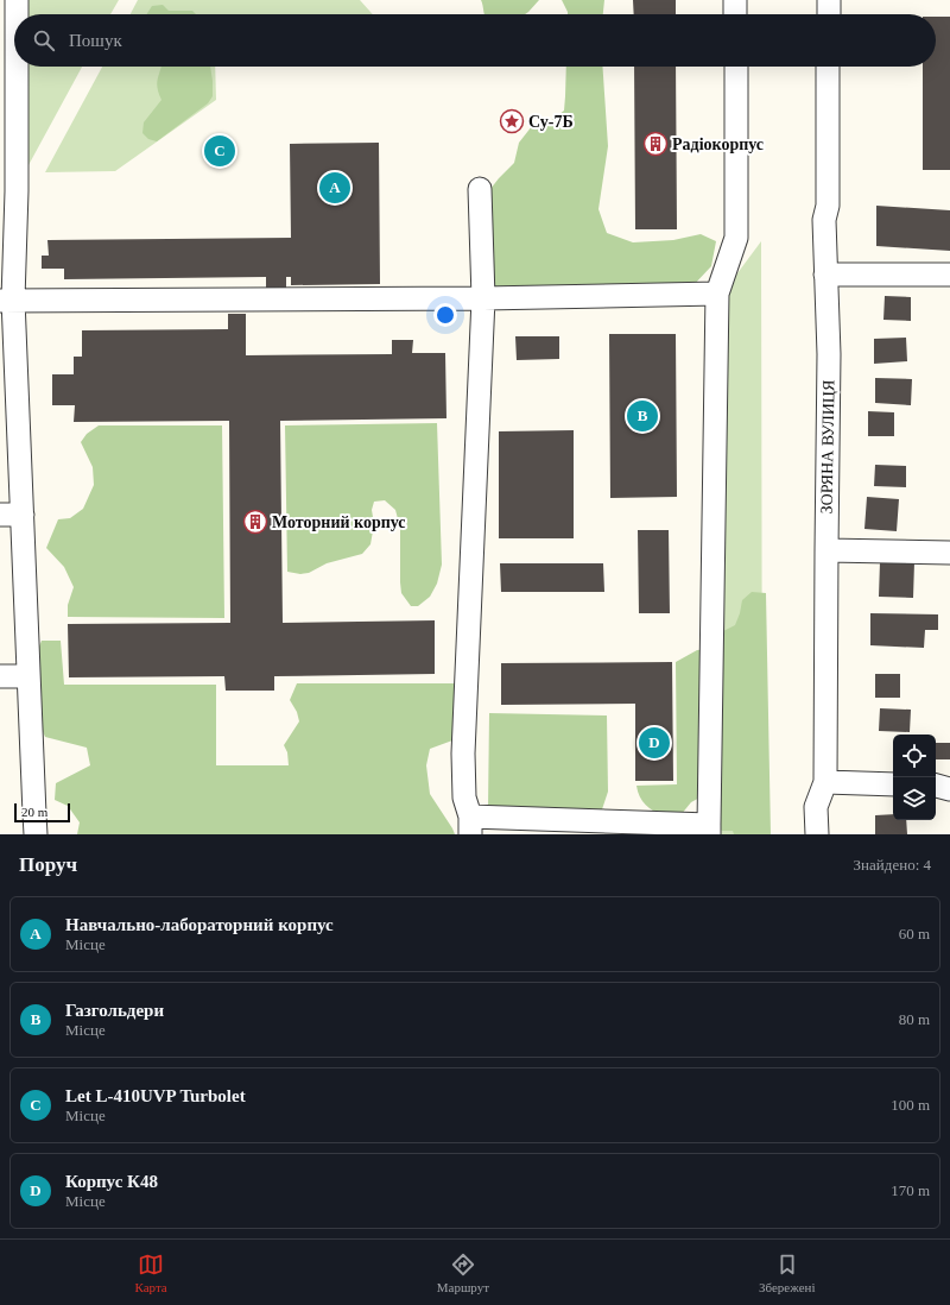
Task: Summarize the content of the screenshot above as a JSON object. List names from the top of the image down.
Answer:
{
  "streets": {
    "street": ["ЗОРЯНА ВУЛИЦЯ"]
  },
  "places": {
    "place": ["Су-7Б"],
    "building": ["Радіокорпус", "Моторний корпус"]
  },
  "scale_bar": "20 m",
  "page": {
    "search": "Пошук",
    "pins": [
      "C",
      "A",
      "B",
      "D"
    ],
    "scale": "20 m",
    "heading": ["Поруч", "Знайдено: 4"],
    "list": [
      {
        "mark": "A",
        "name": "Навчально-лабораторний корпус",
        "note": "Місце",
        "value": "60 m"
      },
      {
        "mark": "B",
        "name": "Газгольдери",
        "note": "Місце",
        "value": "80 m"
      },
      {
        "mark": "C",
        "name": "Let L-410UVP Turbolet",
        "note": "Місце",
        "value": "100 m"
      },
      {
        "mark": "D",
        "name": "Корпус К48",
        "note": "Місце",
        "value": "170 m"
      }
    ],
    "nav": ["Карта", "Маршрут", "Збережені"]
  }
}
